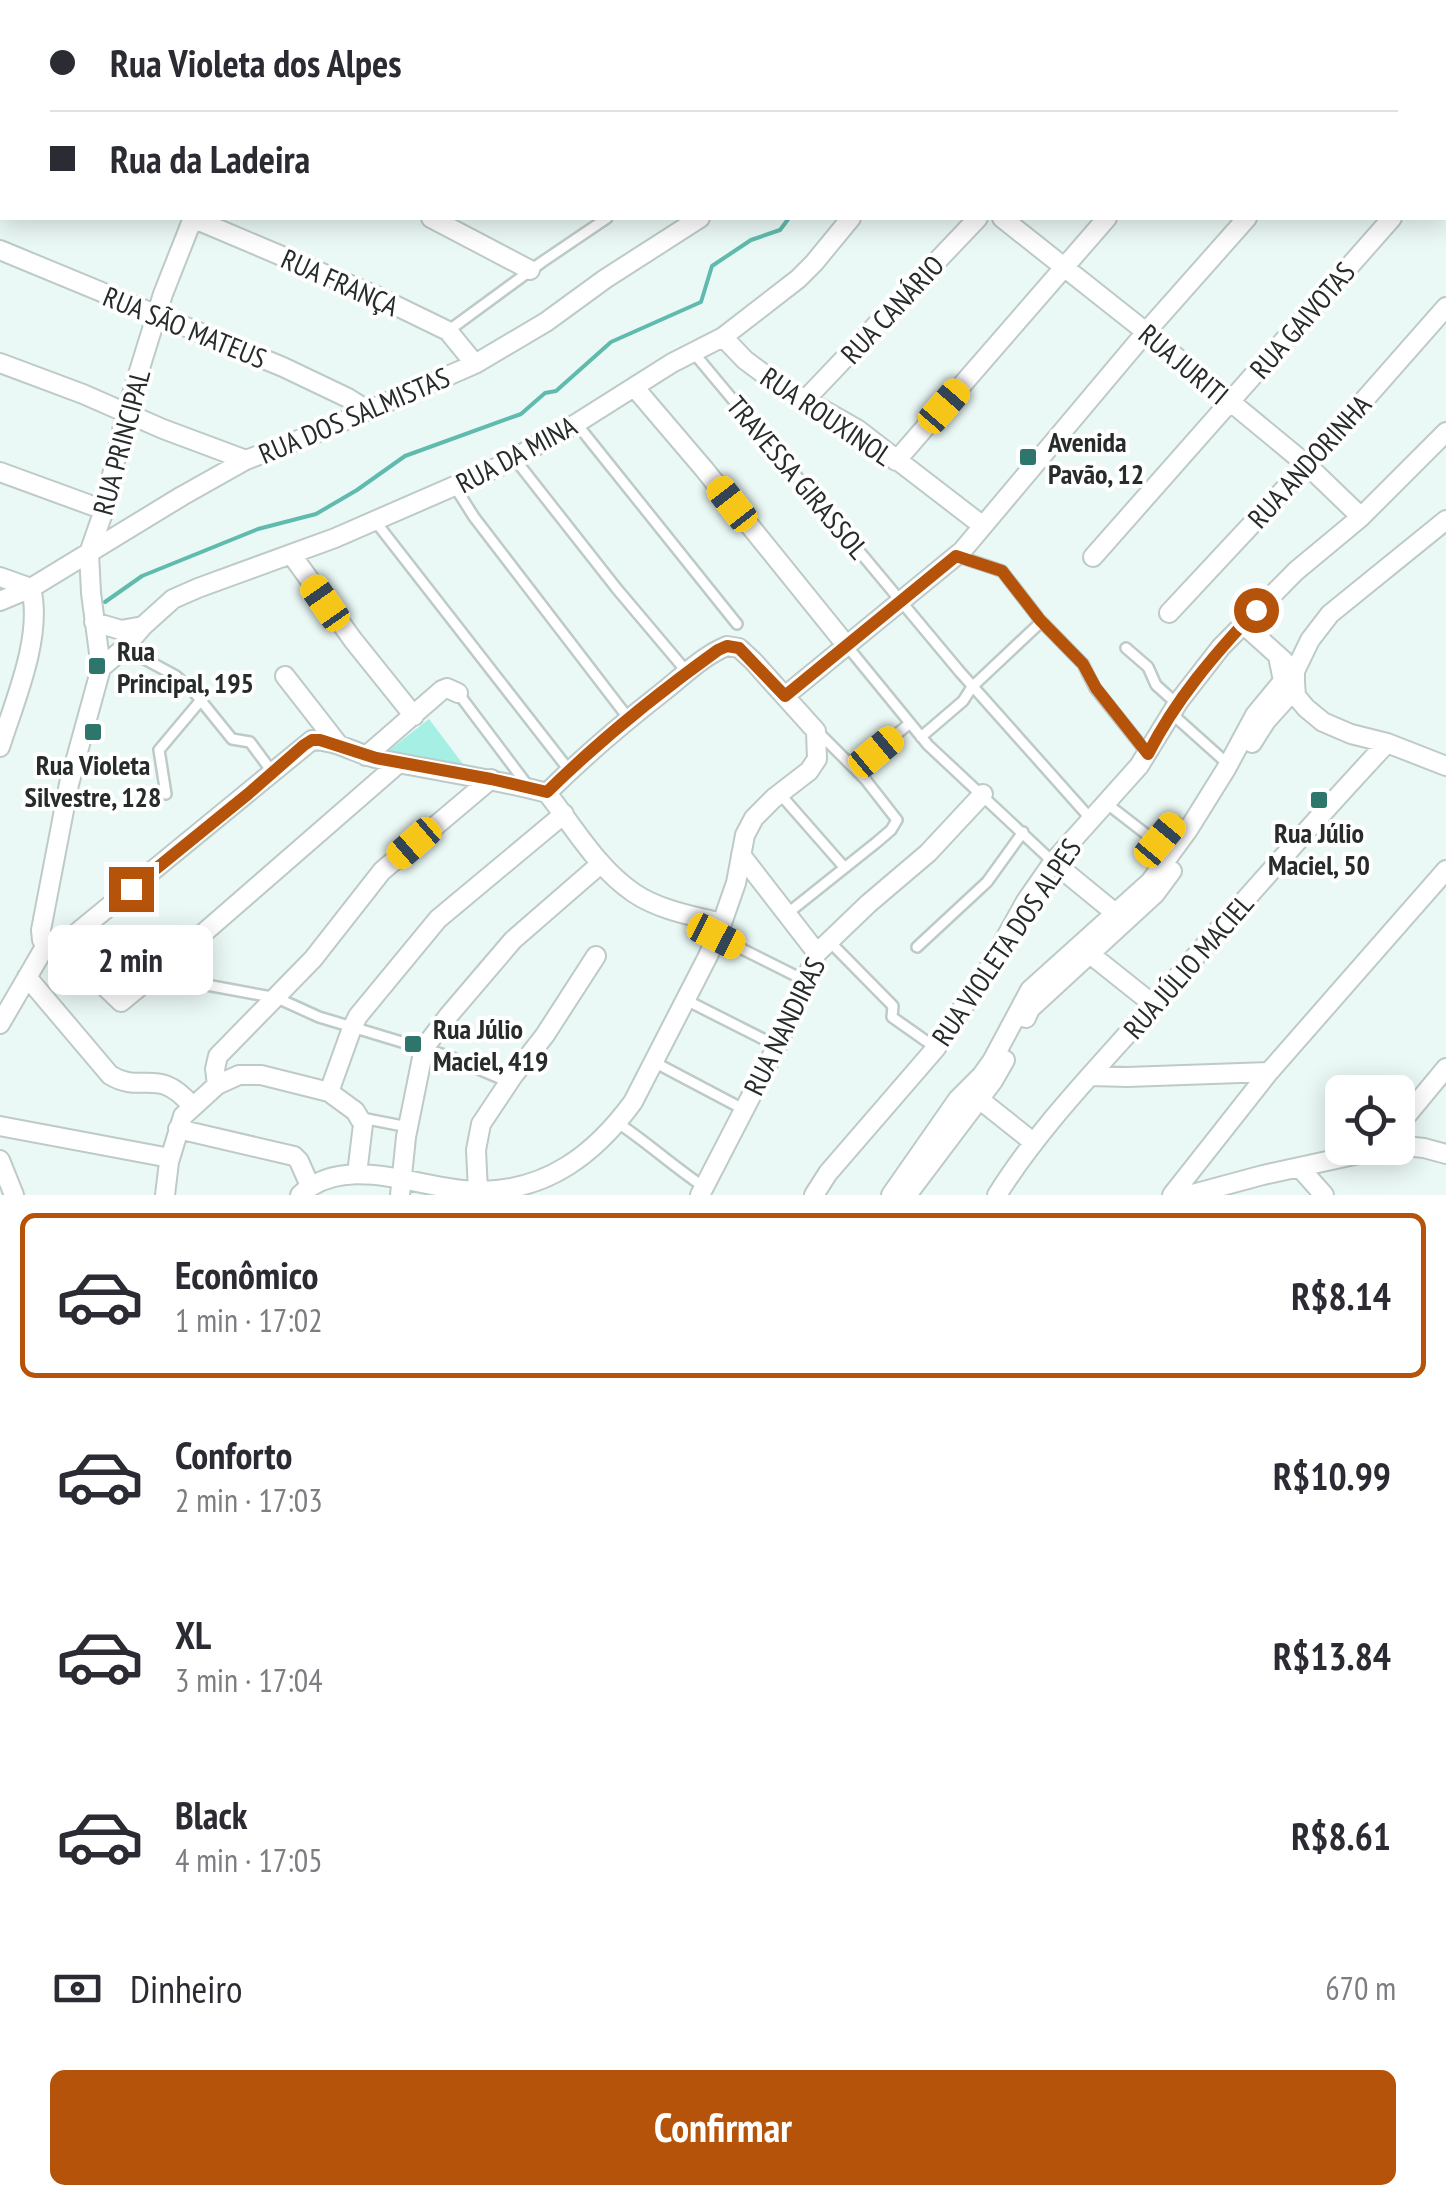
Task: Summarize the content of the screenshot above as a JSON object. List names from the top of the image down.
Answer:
{
  "streets": {
    "street": [
      "RUA FRANÇA",
      "RUA CANÁRIO",
      "RUA GAIVOTAS",
      "RUA SÃO MATEUS",
      "RUA JURITI",
      "RUA DOS SALMISTAS",
      "RUA ROUXINOL",
      "RUA PRINCIPAL",
      "RUA DA MINA",
      "RUA ANDORINHA",
      "RUA VIOLETA DOS ALPES",
      "RUA JÚLIO MACIEL",
      "RUA NANDIRAS"
    ],
    "lane": ["TRAVESSA GIRASSOL"]
  },
  "crossings": [
    ["RUA FRANÇA", "RUA DOS SALMISTAS"],
    ["RUA CANÁRIO", "RUA ROUXINOL"],
    ["RUA GAIVOTAS", "RUA JURITI"],
    ["RUA SÃO MATEUS", "RUA DOS SALMISTAS"],
    ["RUA SÃO MATEUS", "RUA PRINCIPAL"],
    ["RUA JURITI", "RUA ANDORINHA"],
    ["RUA JURITI", "RUA VIOLETA DOS ALPES"],
    ["RUA DOS SALMISTAS", "RUA PRINCIPAL"],
    ["RUA ROUXINOL", "RUA DA MINA"],
    ["RUA DA MINA", "TRAVESSA GIRASSOL"],
    ["TRAVESSA GIRASSOL", "RUA VIOLETA DOS ALPES"]
  ],
  "places": {
    "transit": [
      "Avenida Pavão, 12",
      "Rua Principal, 195",
      "Rua Violeta Silvestre, 128",
      "Rua Júlio Maciel, 50",
      "Rua Júlio Maciel, 419"
    ]
  },
  "page": {
    "banner": ["Rua Violeta dos Alpes", "Rua da Ladeira"],
    "bubble": "2 min",
    "list": [
      {
        "name": "Econômico",
        "note": "1 min · 17:02",
        "value": "R$8.14"
      },
      {
        "name": "Conforto",
        "note": "2 min · 17:03",
        "value": "R$10.99"
      },
      {
        "name": "XL",
        "note": "3 min · 17:04",
        "value": "R$13.84"
      },
      {
        "name": "Black",
        "note": "4 min · 17:05",
        "value": "R$8.61"
      }
    ],
    "pay": ["Dinheiro", "670 m"],
    "buttons": "Confirmar"
  }
}
